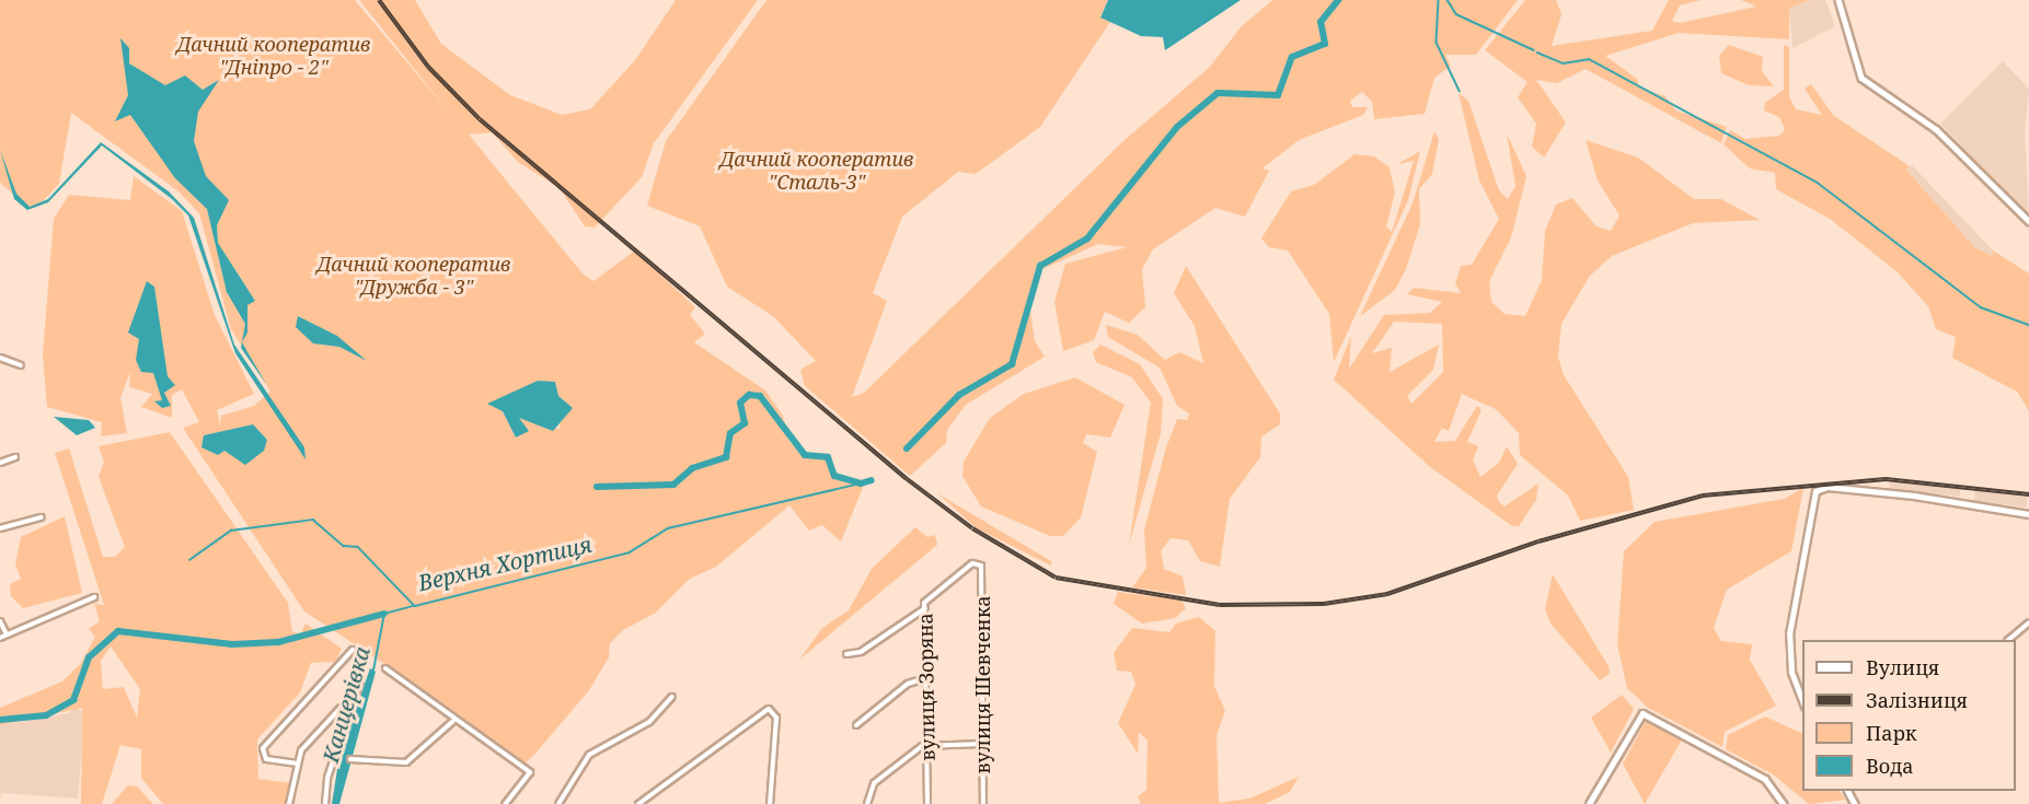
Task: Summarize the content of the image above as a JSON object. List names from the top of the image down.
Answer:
{
  "streets": {
    "street": ["вулиця Шевченка", "вулиця Зоряна"]
  },
  "crossings": [
    ["вулиця Шевченка", "вулиця Зоряна"]
  ],
  "water": ["Верхня Хортиця", "Канцерівка"],
  "parks": ["Дачний кооператив \"Дніпро - 2\"", "Дачний кооператив \"Сталь-3\"", "Дачний кооператив \"Дружба - 3\""],
  "legend": [
    "Вулиця",
    "Залізниця",
    "Парк",
    "Вода"
  ]
}
